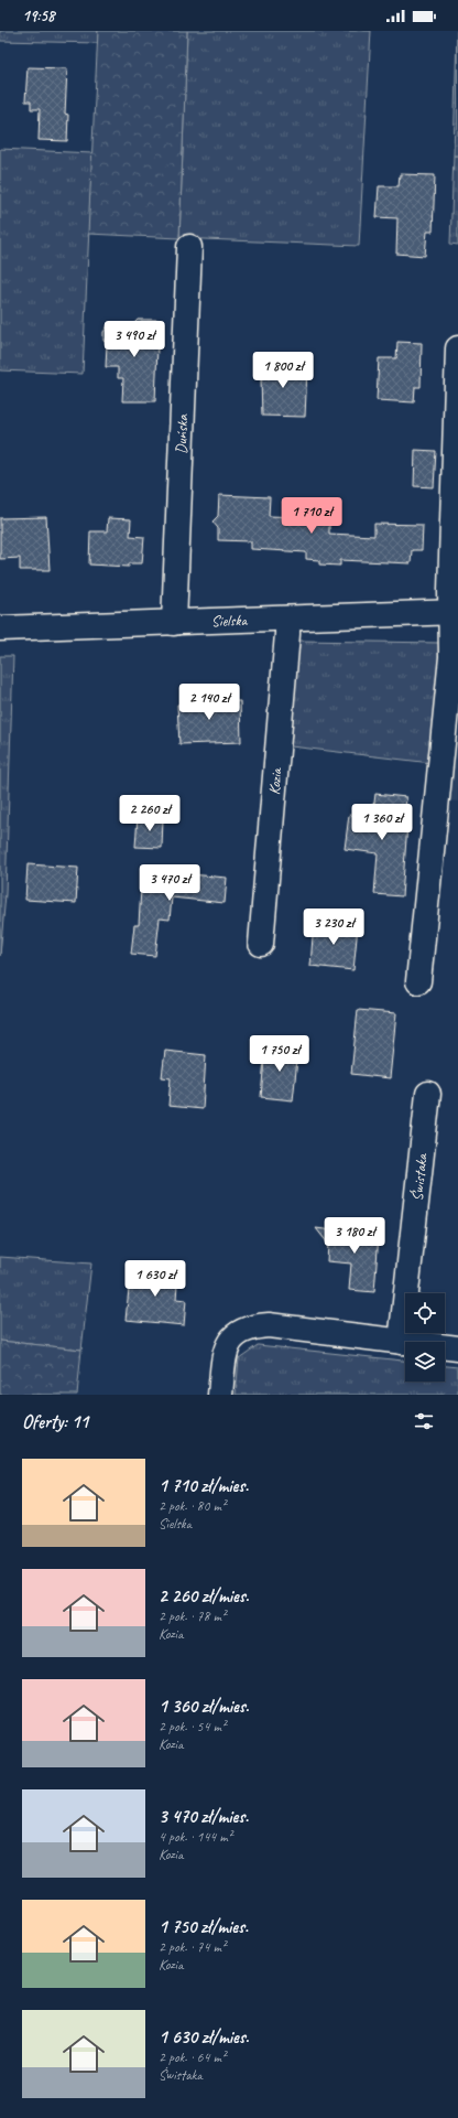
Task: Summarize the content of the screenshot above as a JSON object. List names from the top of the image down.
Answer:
{
  "streets": {
    "street": [
      "Duńska",
      "Sielska",
      "Kozia",
      "Świstaka"
    ]
  },
  "crossings": [
    ["Duńska", "Sielska"],
    ["Sielska", "Kozia"]
  ],
  "page": {
    "status": "19:58",
    "price": [
      "3 490 zł",
      "1 800 zł",
      "1 710 zł",
      "2 140 zł",
      "2 260 zł",
      "1 360 zł",
      "3 470 zł",
      "3 230 zł",
      "1 750 zł",
      "3 180 zł",
      "1 630 zł"
    ],
    "heading": "Oferty: 11",
    "list": [
      {
        "name": "1 710 zł/mies.",
        "note": "2 pok. · 80 m² · Sielska"
      },
      {
        "name": "2 260 zł/mies.",
        "note": "2 pok. · 78 m² · Kozia"
      },
      {
        "name": "1 360 zł/mies.",
        "note": "2 pok. · 54 m² · Kozia"
      },
      {
        "name": "3 470 zł/mies.",
        "note": "4 pok. · 144 m² · Kozia"
      },
      {
        "name": "1 750 zł/mies.",
        "note": "2 pok. · 74 m² · Kozia"
      },
      {
        "name": "1 630 zł/mies.",
        "note": "2 pok. · 64 m² · Świstaka"
      }
    ]
  }
}
